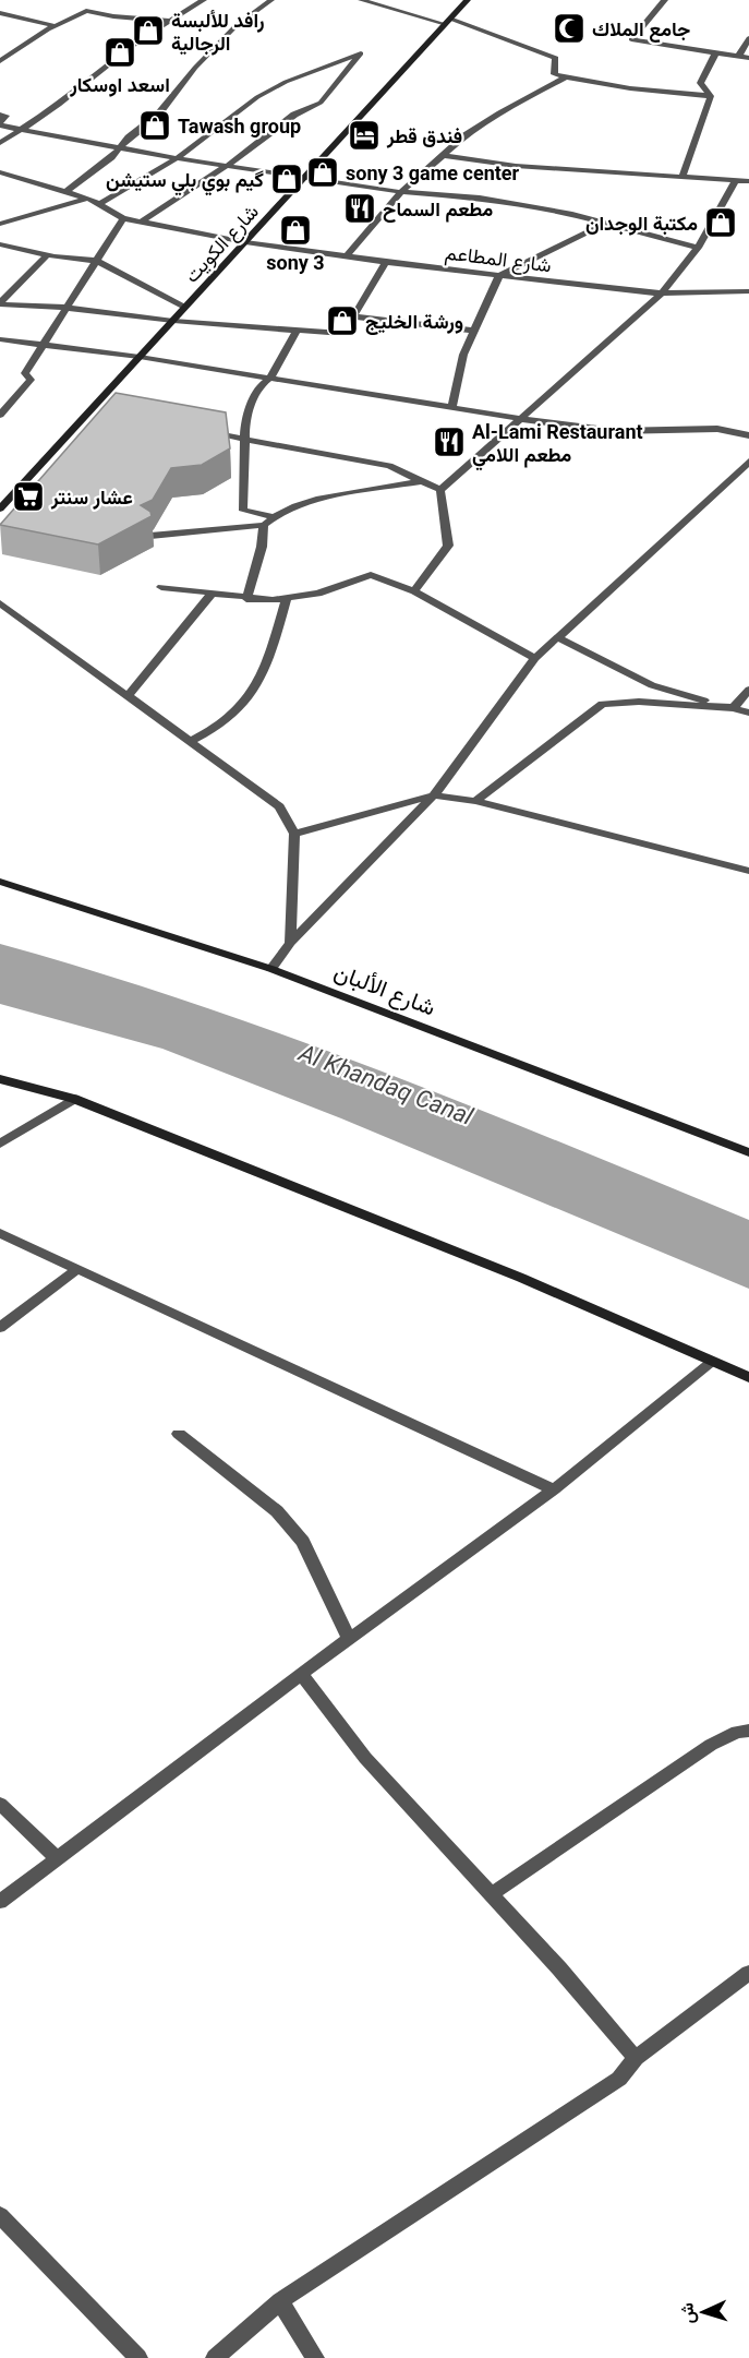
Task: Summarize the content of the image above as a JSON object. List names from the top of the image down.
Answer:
{
  "streets": {
    "main road": ["شارع الكويت", "شارع الألبان"],
    "street": ["شارع المطاعم"]
  },
  "crossings": [
    ["شارع الكويت", "شارع المطاعم"]
  ],
  "water": ["Al Khandaq Canal"],
  "places": {
    "mosque": ["جامع الملاك"],
    "shop": [
      "رافد للألبسة الرجالية",
      "اسعد اوسكار",
      "Tawash group",
      "sony 3 game center",
      "گيم بوي بلي ستيشن",
      "مكتبة الوجدان",
      "sony 3",
      "ورشة الخليج"
    ],
    "hotel": ["فندق قطر"],
    "restaurant": ["مطعم السماح", "Al-Lami Restaurant مطعم اللامي"],
    "supermarket": ["عشار سنتر"]
  },
  "north": "left"
}
